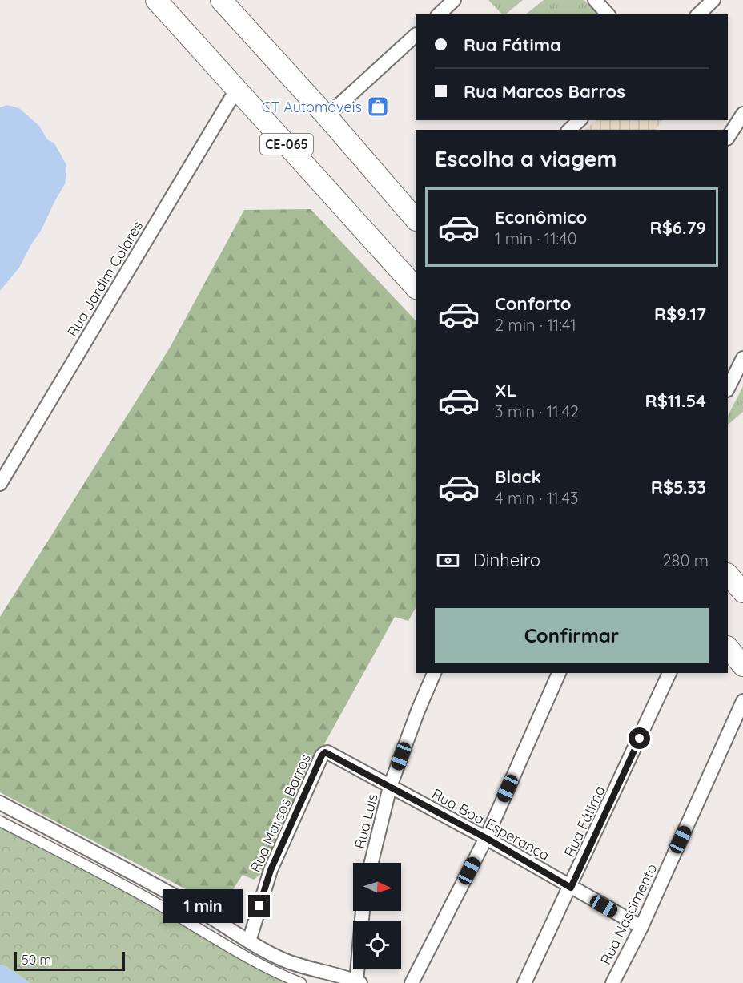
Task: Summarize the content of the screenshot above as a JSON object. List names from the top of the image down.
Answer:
{
  "streets": {
    "main road": ["CE-065"],
    "street": [
      "Rua Jardim Colares",
      "Rua Marcos Barros",
      "Rua Luís",
      "Rua Fátima",
      "Rua Boa Esperança",
      "Rua Nascimento"
    ]
  },
  "crossings": [
    ["CE-065", "Rua Jardim Colares"],
    ["Rua Marcos Barros", "Rua Boa Esperança"],
    ["Rua Luís", "Rua Boa Esperança"],
    ["Rua Fátima", "Rua Boa Esperança"],
    ["Rua Boa Esperança", "Rua Nascimento"]
  ],
  "places": {
    "shop": ["CT Automóveis"]
  },
  "scale_bar": "50 m",
  "north": "right",
  "page": {
    "banner": ["Rua Fátima", "Rua Marcos Barros"],
    "heading": "Escolha a viagem",
    "list": [
      {
        "name": "Econômico",
        "note": "1 min · 11:40",
        "value": "R$6.79"
      },
      {
        "name": "Conforto",
        "note": "2 min · 11:41",
        "value": "R$9.17"
      },
      {
        "name": "XL",
        "note": "3 min · 11:42",
        "value": "R$11.54"
      },
      {
        "name": "Black",
        "note": "4 min · 11:43",
        "value": "R$5.33"
      }
    ],
    "pay": ["Dinheiro", "280 m"],
    "buttons": "Confirmar",
    "bubble": "1 min",
    "scale": "50 m"
  }
}
